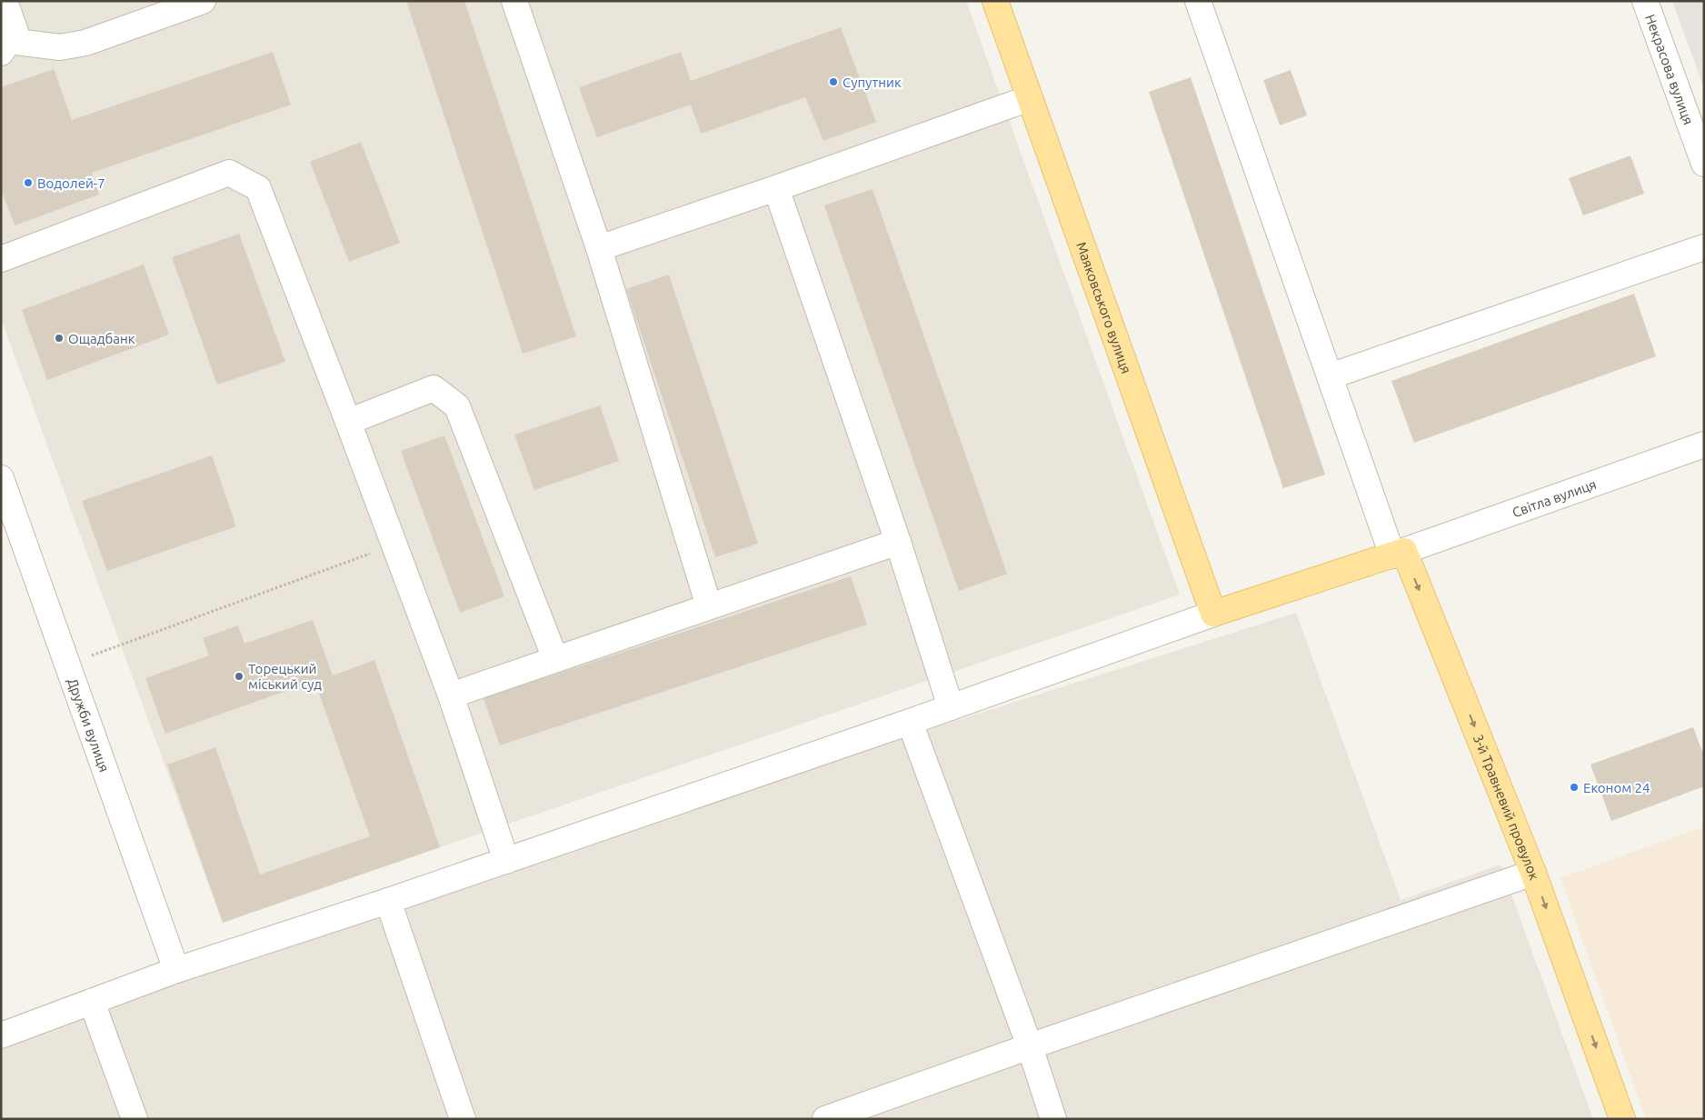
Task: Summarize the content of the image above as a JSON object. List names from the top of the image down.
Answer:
{
  "streets": {
    "main road": ["Маяковського вулиця", "3-й Травневий провулок"],
    "street": ["Некрасова вулиця", "Світла вулиця", "Дружби вулиця"]
  },
  "crossings": [
    ["Світла вулиця", "3-й Травневий провулок"]
  ],
  "one_way": ["3-й Травневий провулок"],
  "places": [
    "Супутник",
    "Водолей-7",
    "Ощадбанк",
    "Торецький міський суд",
    "Економ 24"
  ]
}
